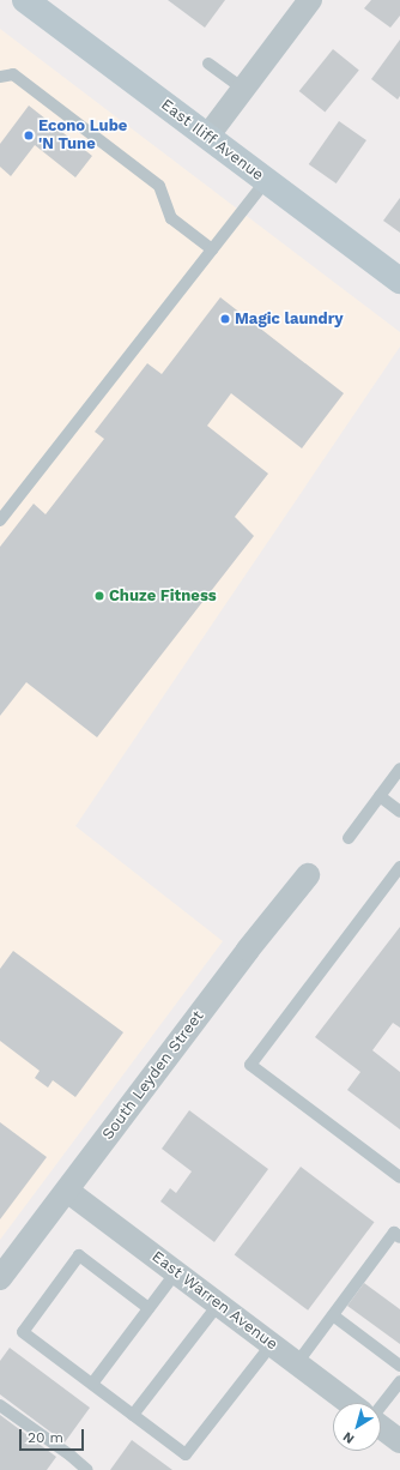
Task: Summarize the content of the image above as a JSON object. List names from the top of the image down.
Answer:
{
  "streets": {
    "street": ["East Iliff Avenue", "South Leyden Street", "East Warren Avenue"]
  },
  "crossings": [
    ["South Leyden Street", "East Warren Avenue"]
  ],
  "places": ["Econo Lube 'N Tune", "Magic laundry", "Chuze Fitness"],
  "scale_bar": "20 m",
  "north": "bottom left"
}
